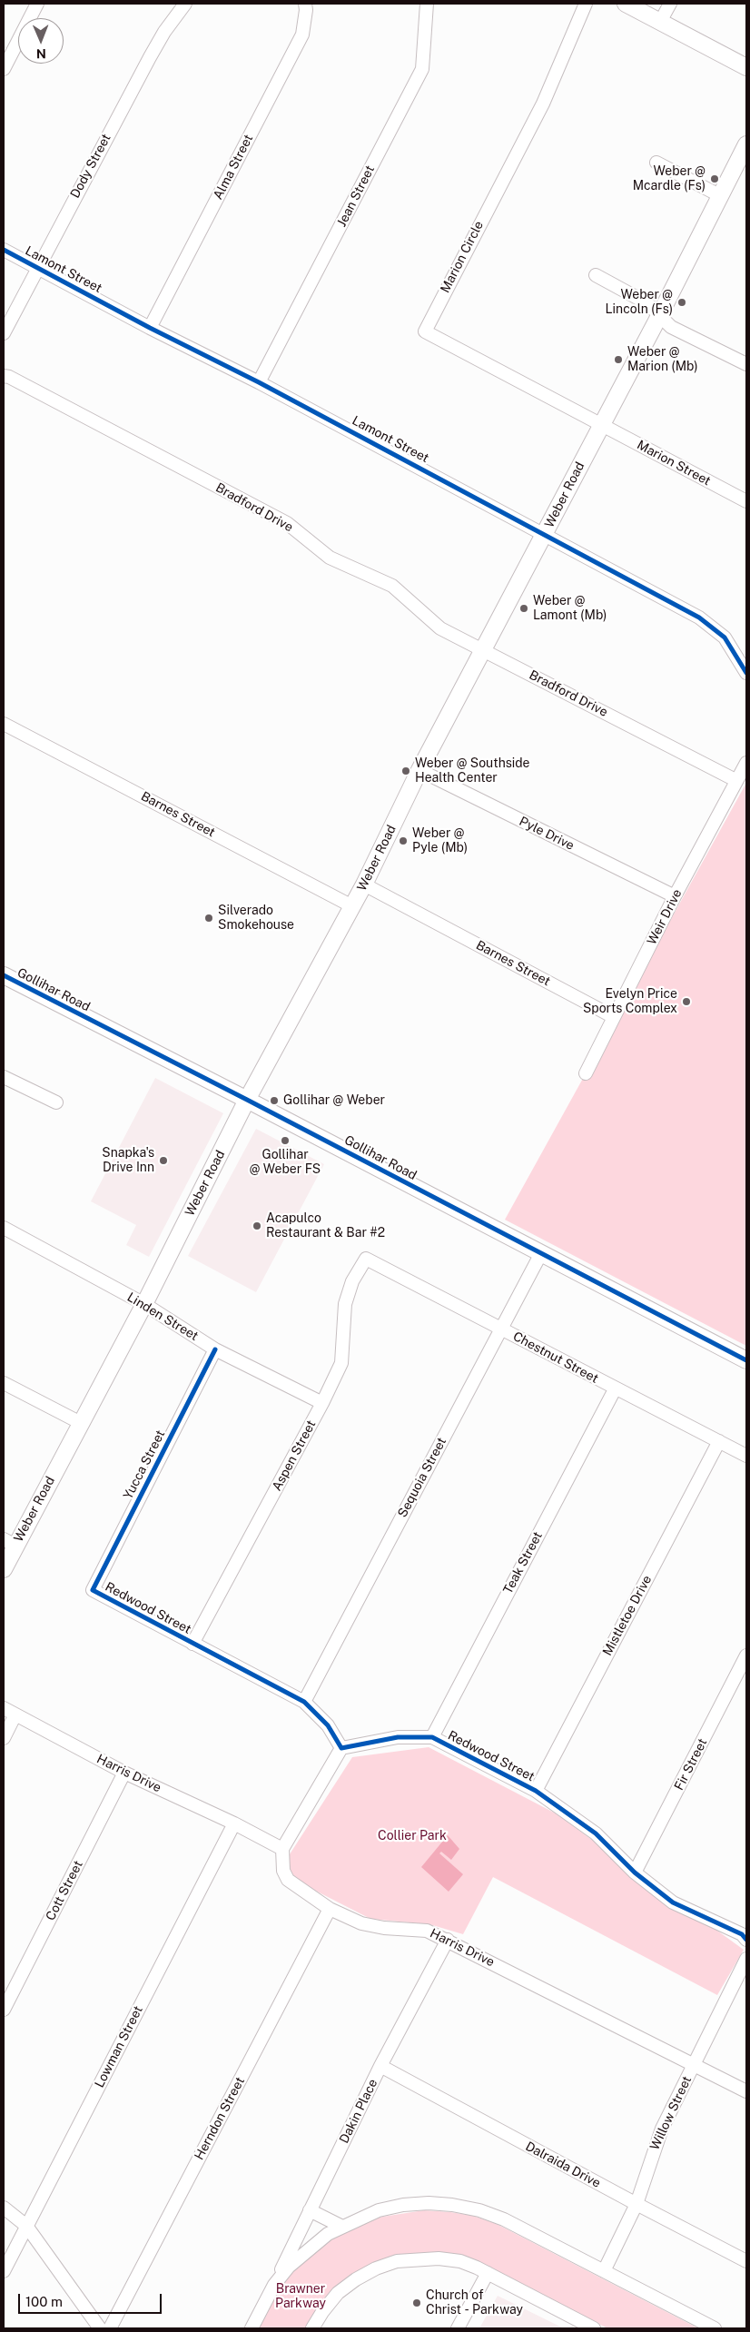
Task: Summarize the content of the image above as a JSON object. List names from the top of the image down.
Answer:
{
  "streets": {
    "main road": ["Weber Road", "Gollihar Road"],
    "street": [
      "Dody Street",
      "Alma Street",
      "Jean Street",
      "Marion Circle",
      "Lamont Street",
      "Marion Street",
      "Bradford Drive",
      "Barnes Street",
      "Pyle Drive",
      "Weir Drive",
      "Linden Street",
      "Chestnut Street",
      "Aspen Street",
      "Yucca Street",
      "Sequoia Street",
      "Teak Street",
      "Redwood Street",
      "Mistletoe Drive",
      "Fir Street",
      "Harris Drive",
      "Cott Street",
      "Lowman Street",
      "Dakin Place",
      "Willow Street",
      "Herndon Street",
      "Dalraida Drive"
    ]
  },
  "crossings": [
    ["Dody Street", "Lamont Street"],
    ["Alma Street", "Lamont Street"],
    ["Jean Street", "Lamont Street"],
    ["Marion Circle", "Marion Street"],
    ["Marion Circle", "Weber Road"],
    ["Lamont Street", "Weber Road"],
    ["Marion Street", "Weber Road"],
    ["Weber Road", "Bradford Drive"],
    ["Weber Road", "Barnes Street"],
    ["Weber Road", "Pyle Drive"],
    ["Weber Road", "Gollihar Road"],
    ["Weber Road", "Linden Street"],
    ["Bradford Drive", "Weir Drive"],
    ["Barnes Street", "Weir Drive"],
    ["Pyle Drive", "Weir Drive"],
    ["Gollihar Road", "Sequoia Street"],
    ["Linden Street", "Aspen Street"],
    ["Linden Street", "Yucca Street"],
    ["Chestnut Street", "Aspen Street"],
    ["Chestnut Street", "Sequoia Street"],
    ["Chestnut Street", "Teak Street"],
    ["Chestnut Street", "Mistletoe Drive"],
    ["Aspen Street", "Redwood Street"],
    ["Yucca Street", "Redwood Street"],
    ["Sequoia Street", "Redwood Street"],
    ["Teak Street", "Redwood Street"],
    ["Redwood Street", "Mistletoe Drive"],
    ["Redwood Street", "Fir Street"],
    ["Harris Drive", "Cott Street"],
    ["Harris Drive", "Lowman Street"],
    ["Harris Drive", "Dakin Place"],
    ["Harris Drive", "Willow Street"],
    ["Harris Drive", "Herndon Street"],
    ["Dakin Place", "Dalraida Drive"],
    ["Willow Street", "Dalraida Drive"]
  ],
  "parks": ["Collier Park", "Brawner Parkway"],
  "places": [
    "Weber @ Mcardle (Fs)",
    "Weber @ Lincoln (Fs)",
    "Weber @ Marion (Mb)",
    "Weber @ Lamont (Mb)",
    "Weber @ Southside Health Center",
    "Weber @ Pyle (Mb)",
    "Silverado Smokehouse",
    "Evelyn Price Sports Complex",
    "Gollihar @ Weber",
    "Gollihar @ Weber FS",
    "Snapka's Drive Inn",
    "Acapulco Restaurant & Bar #2",
    "Church of Christ - Parkway"
  ],
  "scale_bar": "100 m",
  "north": "bottom"
}
